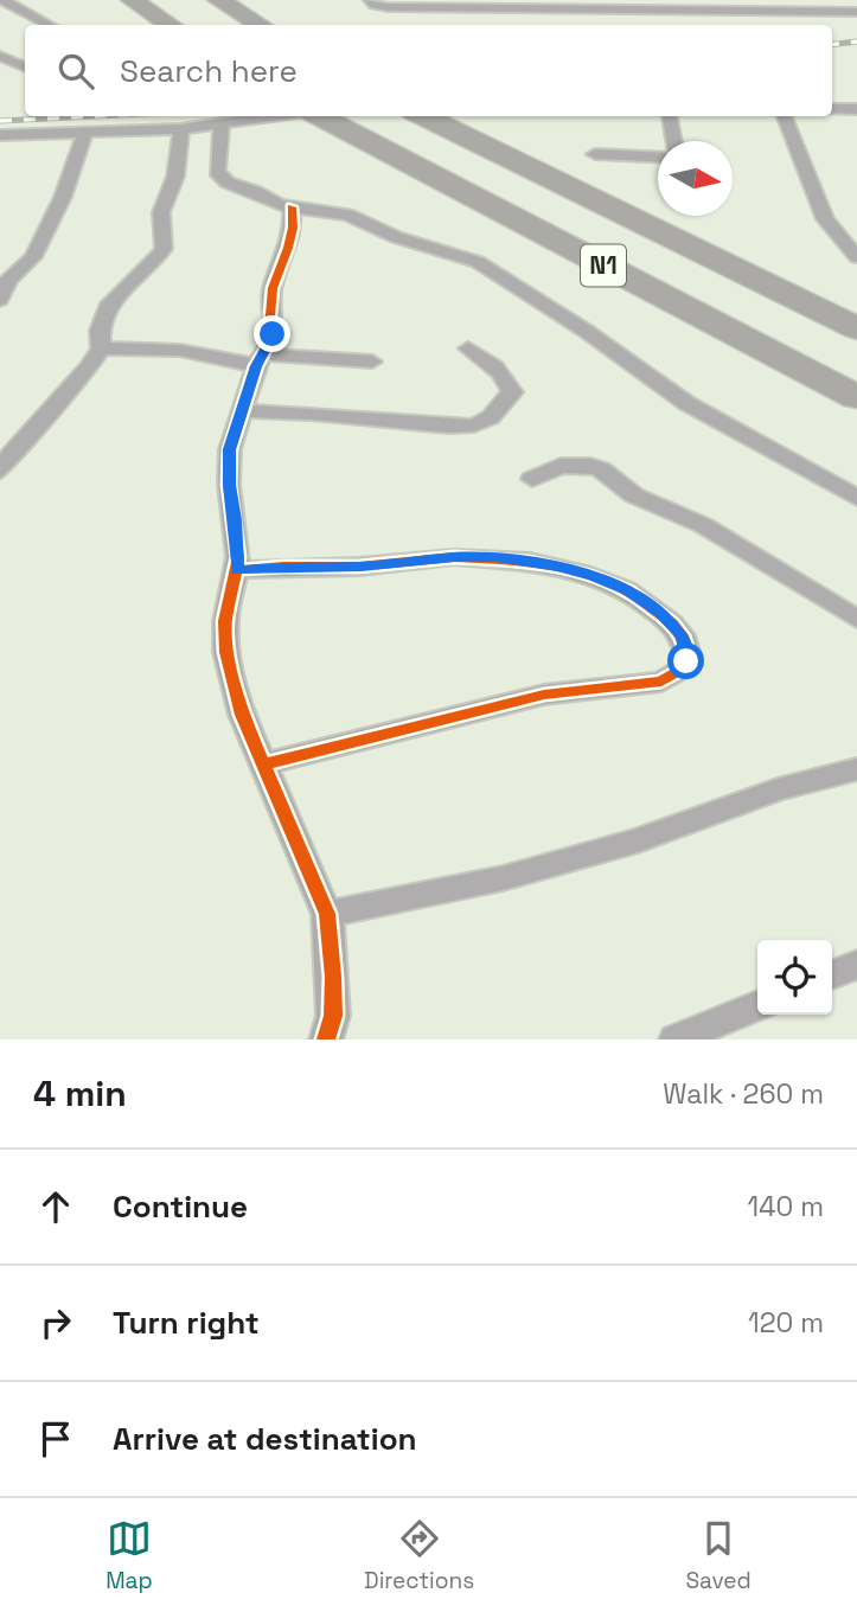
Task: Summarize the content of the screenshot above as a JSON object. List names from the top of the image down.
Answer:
{
  "streets": {
    "highway": ["N1"]
  },
  "north": "right",
  "page": {
    "search": "Search here",
    "heading": ["4 min", "Walk · 260 m"],
    "list": [
      ["Continue", "140 m"],
      ["Turn right", "120 m"],
      "Arrive at destination"
    ],
    "nav": ["Map", "Directions", "Saved"]
  }
}
